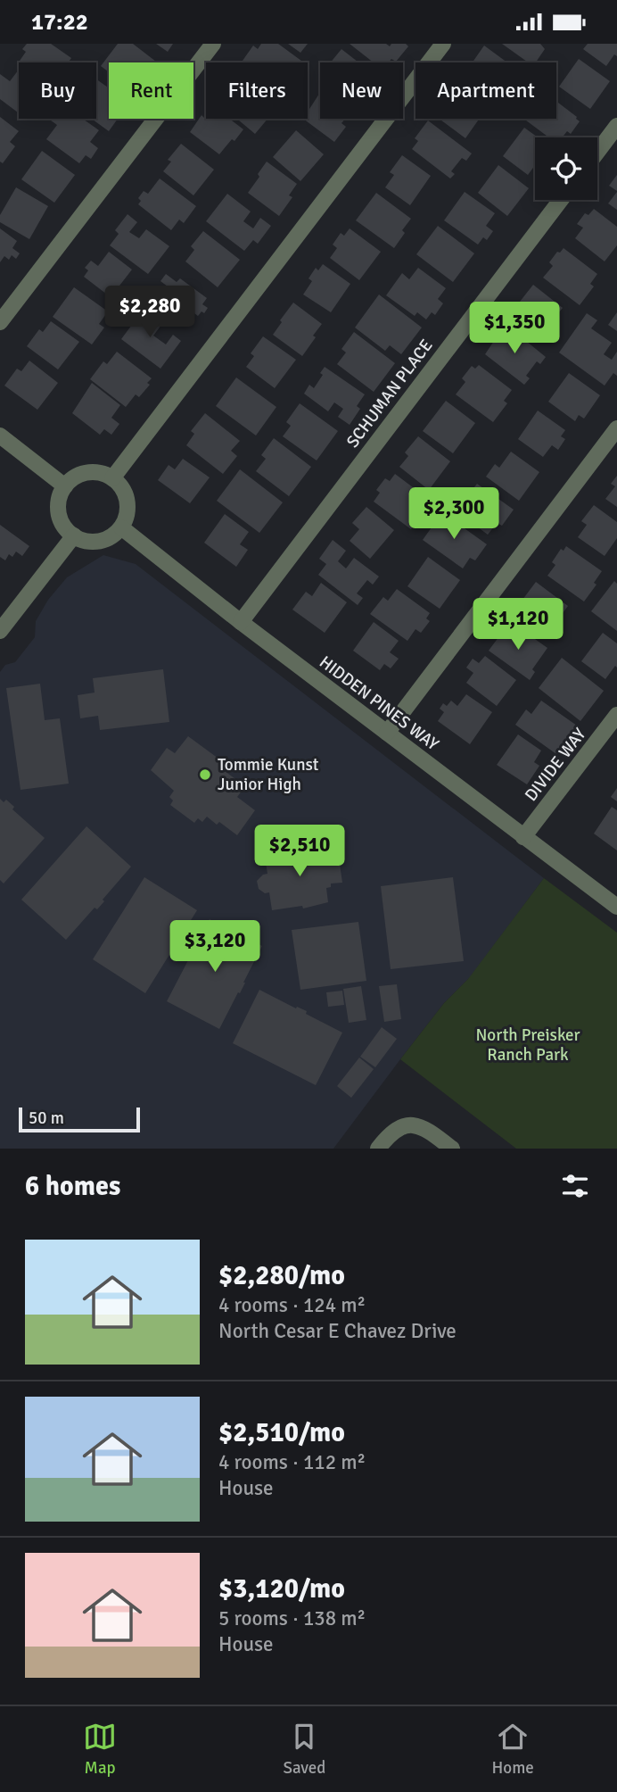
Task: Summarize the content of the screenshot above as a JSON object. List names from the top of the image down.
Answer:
{
  "streets": {
    "street": ["SCHUMAN PLACE", "HIDDEN PINES WAY", "DIVIDE WAY"]
  },
  "crossings": [
    ["SCHUMAN PLACE", "HIDDEN PINES WAY"],
    ["HIDDEN PINES WAY", "DIVIDE WAY"]
  ],
  "parks": ["North Preisker Ranch Park"],
  "places": ["Tommie Kunst Junior High"],
  "scale_bar": "50 m",
  "page": {
    "status": "17:22",
    "chip": [
      "Buy",
      "Rent",
      "Filters",
      "New",
      "Apartment"
    ],
    "price": [
      "$2,280",
      "$1,350",
      "$2,300",
      "$1,120",
      "$2,510",
      "$3,120"
    ],
    "scale": "50 m",
    "heading": "6 homes",
    "list": [
      {
        "name": "$2,280/mo",
        "note": "4 rooms · 124 m² · North Cesar E Chavez Drive"
      },
      {
        "name": "$2,510/mo",
        "note": "4 rooms · 112 m² · House"
      },
      {
        "name": "$3,120/mo",
        "note": "5 rooms · 138 m² · House"
      }
    ],
    "tabs": ["Map", "Saved", "Home"]
  }
}
